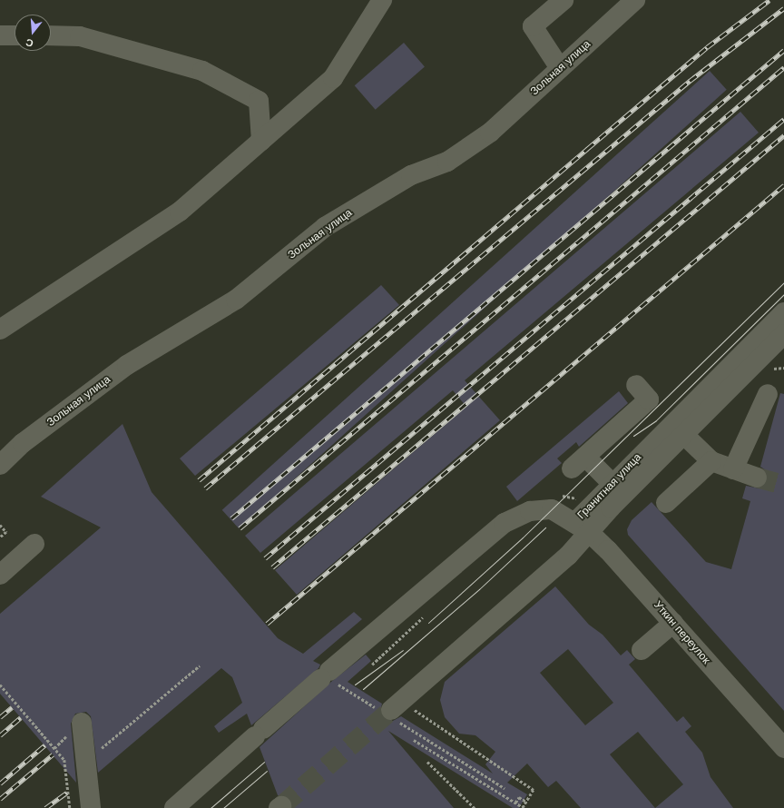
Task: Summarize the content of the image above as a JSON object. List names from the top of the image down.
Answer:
{
  "streets": {
    "street": ["Зольная улица", "Гранитная улица", "Уткин переулок"]
  },
  "crossings": [
    ["Гранитная улица", "Уткин переулок"]
  ],
  "north": "bottom"
}
